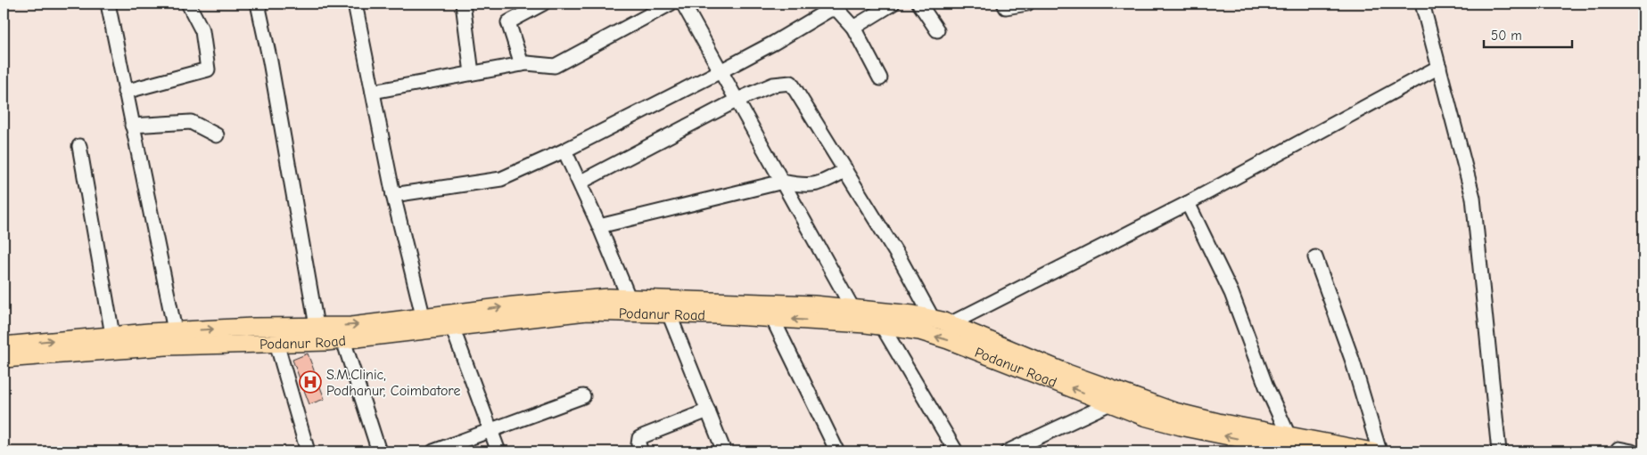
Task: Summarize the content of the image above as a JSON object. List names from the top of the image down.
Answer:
{
  "streets": {
    "main road": ["Podanur Road"]
  },
  "places": {
    "hospital": ["S.M.Clinic, Podhanur, Coimbatore"]
  },
  "scale_bar": "50 m"
}
